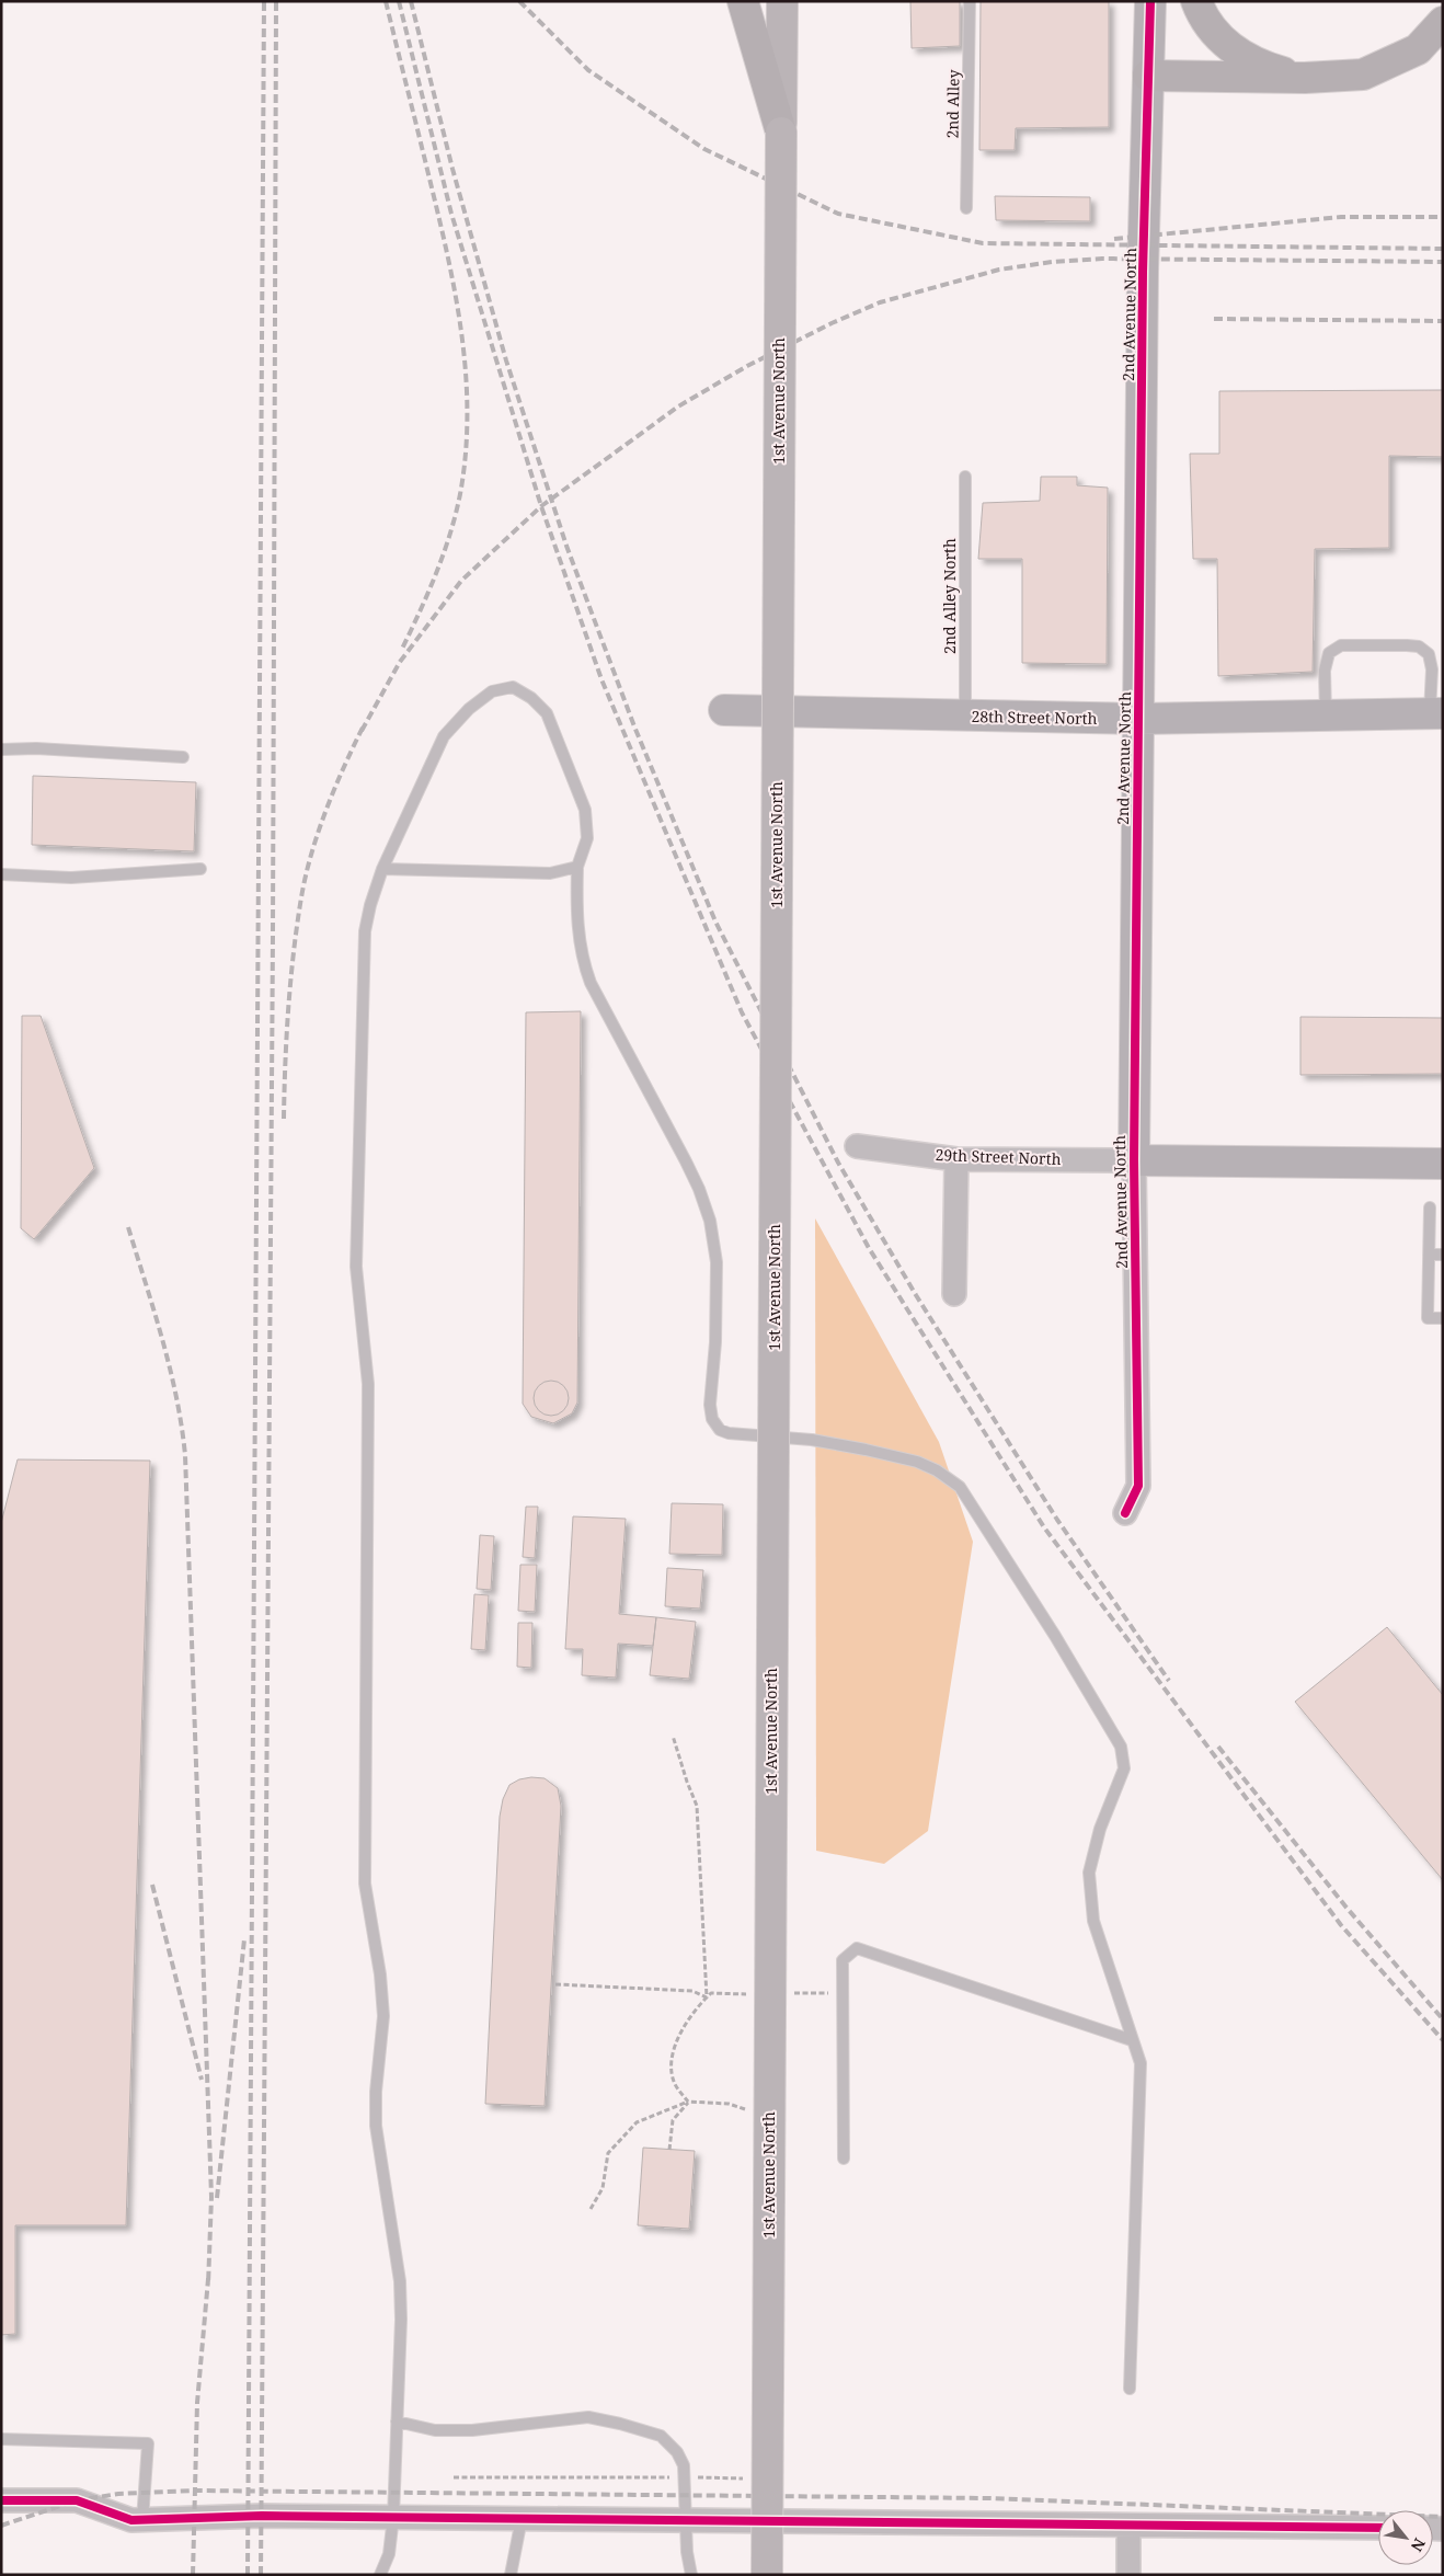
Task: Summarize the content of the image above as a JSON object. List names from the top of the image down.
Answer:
{
  "streets": {
    "main road": ["1st Avenue North"],
    "street": ["2nd Avenue North", "28th Street North", "29th Street North"],
    "lane": ["2nd Alley", "2nd Alley North"]
  },
  "crossings": [
    ["2nd Avenue North", "28th Street North"],
    ["2nd Avenue North", "29th Street North"],
    ["2nd Alley North", "28th Street North"]
  ],
  "north": "bottom right"
}
